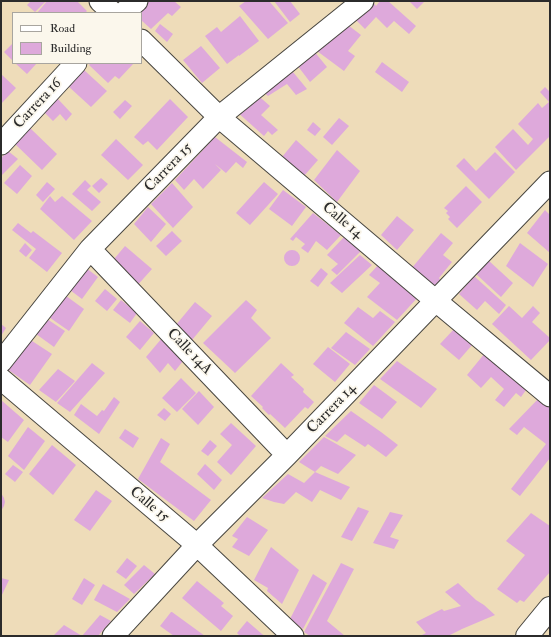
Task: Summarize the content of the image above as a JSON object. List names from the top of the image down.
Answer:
{
  "streets": {
    "street": [
      "Carrera 16",
      "Carrera 15",
      "Calle 14",
      "Calle 14A",
      "Carrera 14",
      "Calle 15"
    ]
  },
  "crossings": [
    ["Carrera 15", "Calle 14"],
    ["Carrera 15", "Calle 14A"],
    ["Calle 14", "Carrera 14"],
    ["Calle 14A", "Carrera 14"],
    ["Carrera 14", "Calle 15"]
  ],
  "legend": ["Road", "Building"]
}
